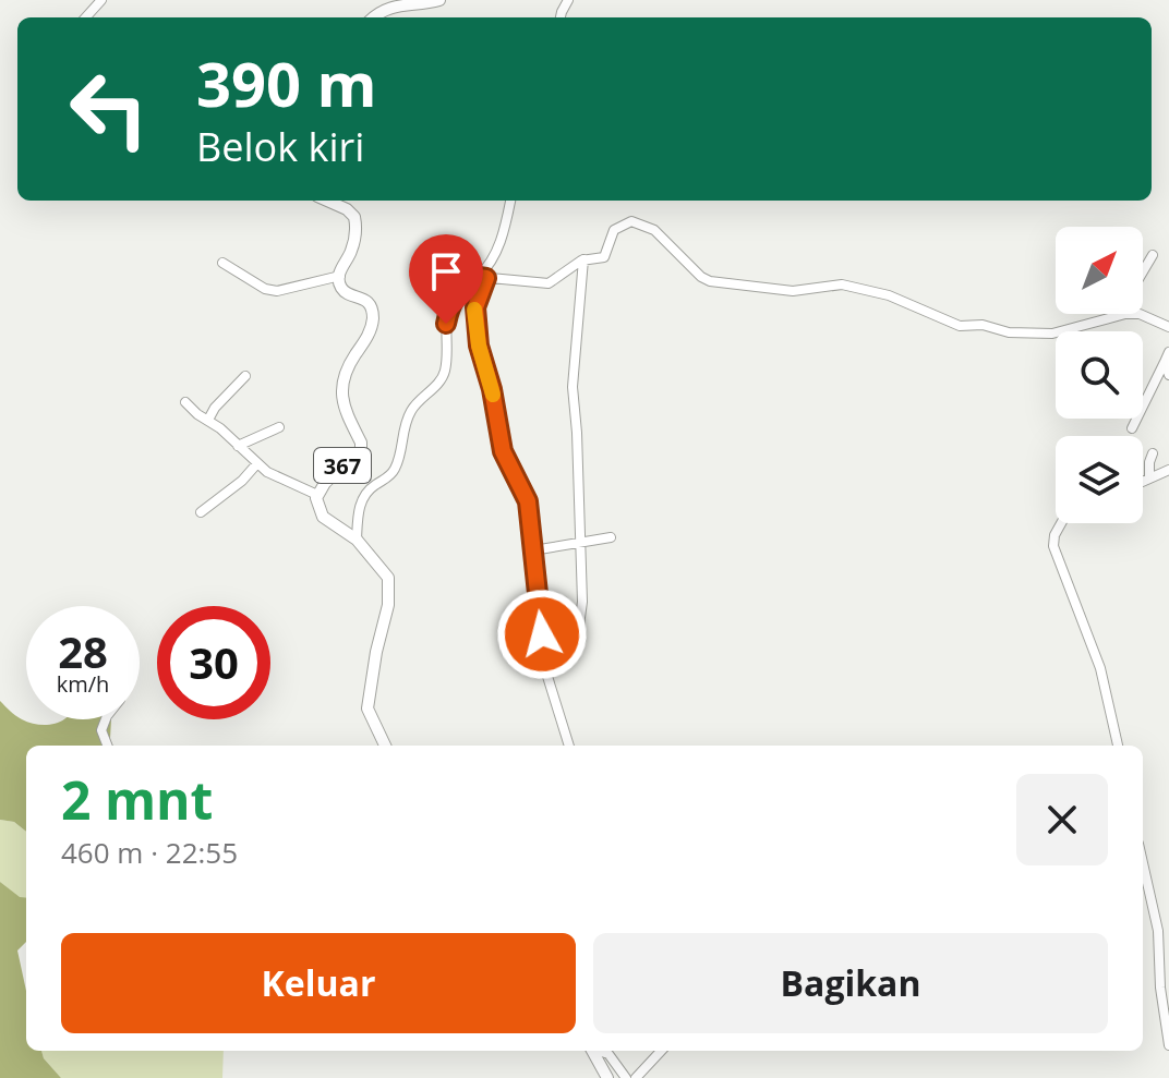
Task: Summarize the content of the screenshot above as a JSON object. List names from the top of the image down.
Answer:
{
  "streets": {
    "main road": ["367"]
  },
  "north": "top right",
  "page": {
    "turn": ["390 m", "Belok kiri"],
    "speed": "28 km/h",
    "limit": "30",
    "heading": ["2 mnt", "460 m · 22:55"],
    "buttons": ["Keluar", "Bagikan"]
  }
}
